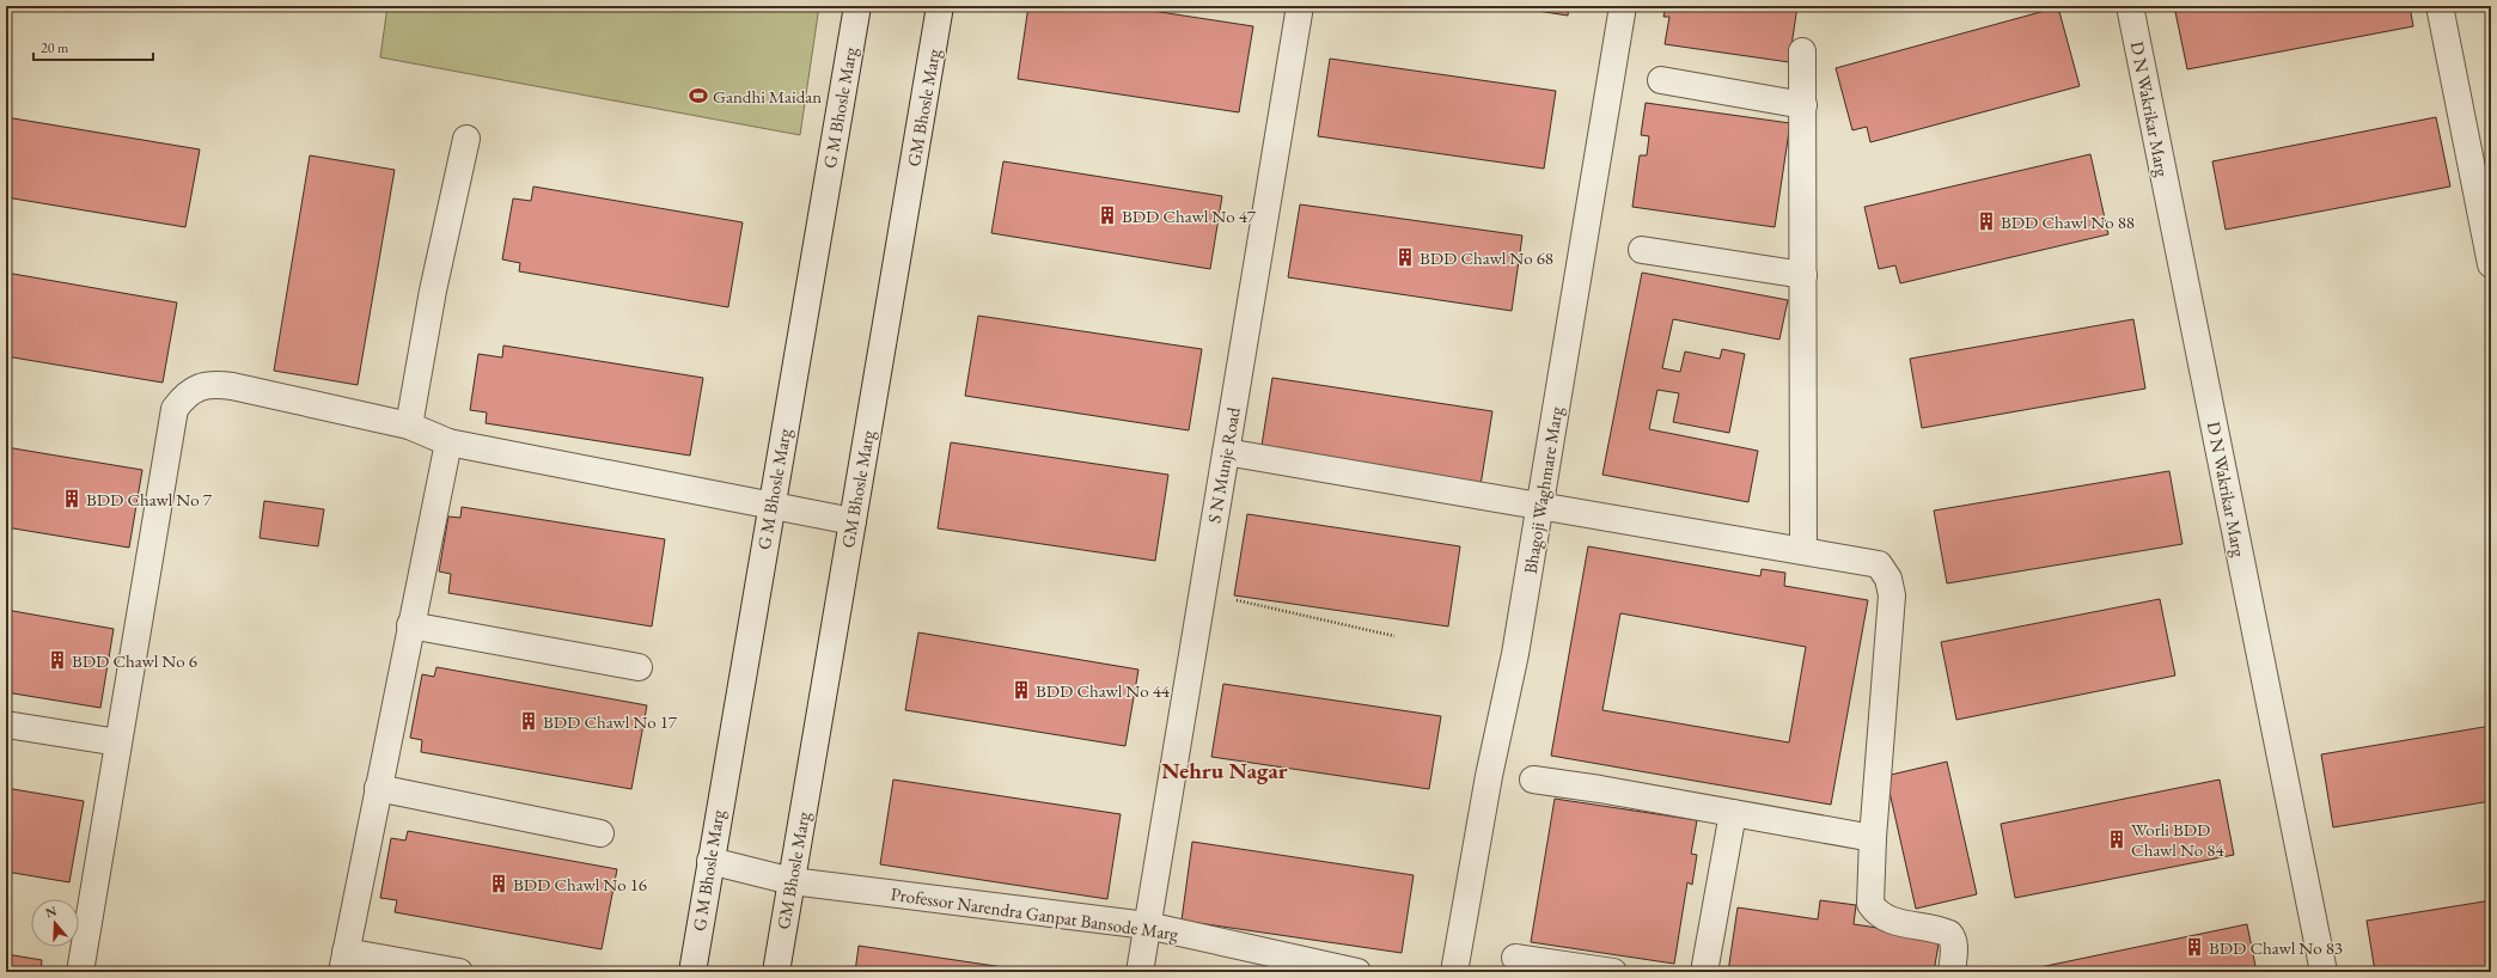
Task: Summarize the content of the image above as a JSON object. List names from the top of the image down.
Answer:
{
  "streets": {
    "street": [
      "G M Bhosle Marg",
      "GM Bhosle Marg",
      "D N Wakrikar Marg",
      "S N Munje Road",
      "Bhagoji Waghmare Marg",
      "Professor Narendra Ganpat Bansode Marg"
    ]
  },
  "crossings": [
    ["G M Bhosle Marg", "Professor Narendra Ganpat Bansode Marg"],
    ["GM Bhosle Marg", "Professor Narendra Ganpat Bansode Marg"],
    ["S N Munje Road", "Professor Narendra Ganpat Bansode Marg"]
  ],
  "districts": ["Nehru Nagar"],
  "places": {
    "sports": ["Gandhi Maidan"],
    "building": [
      "BDD Chawl No 47",
      "BDD Chawl No 88",
      "BDD Chawl No 68",
      "BDD Chawl No 7",
      "BDD Chawl No 6",
      "BDD Chawl No 44",
      "BDD Chawl No 17",
      "Worli BDD Chawl No 84",
      "BDD Chawl No 16",
      "BDD Chawl No 83"
    ]
  },
  "scale_bar": "20 m",
  "north": "top"
}
